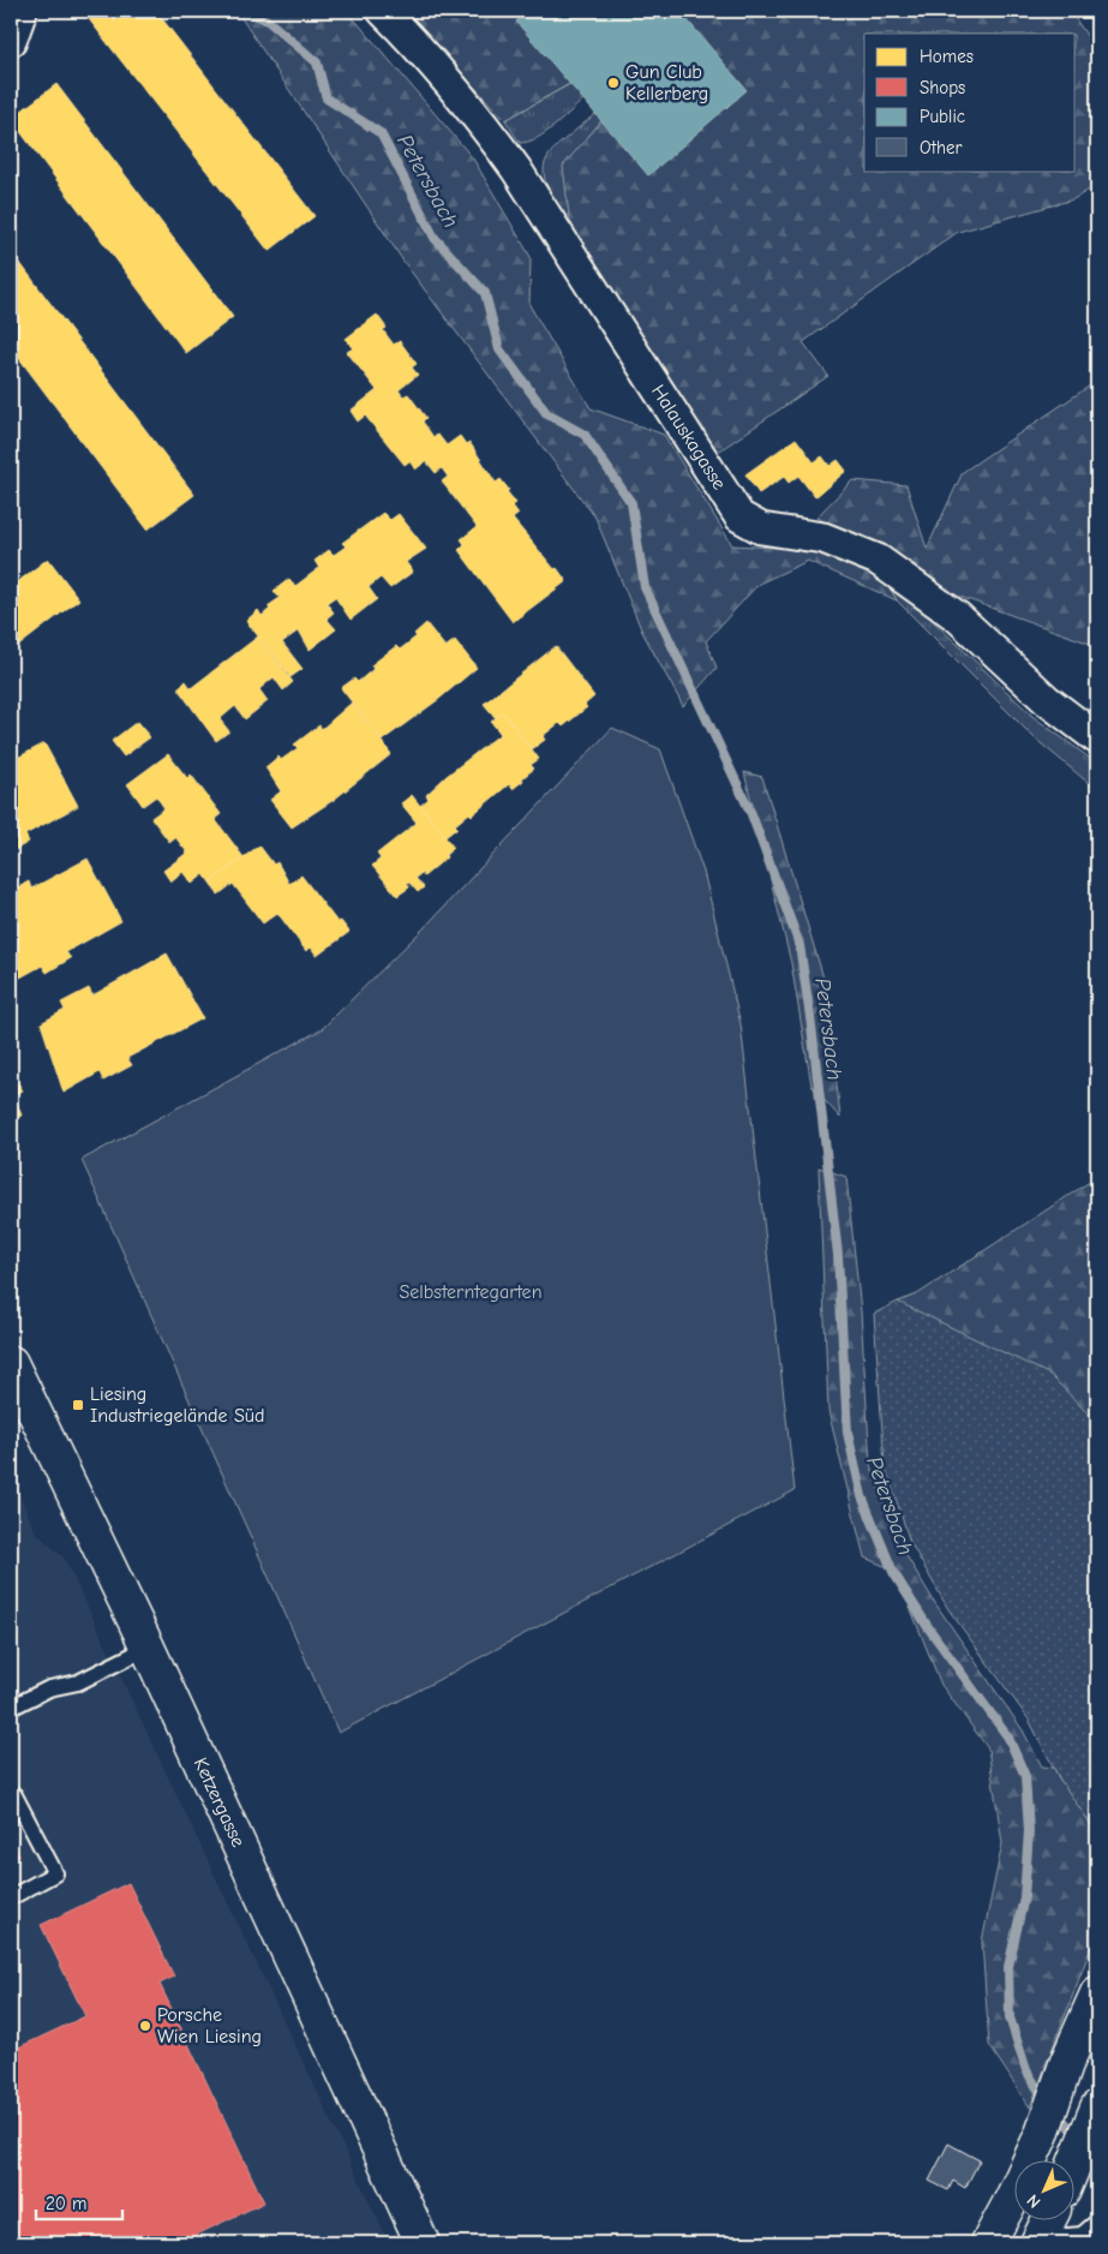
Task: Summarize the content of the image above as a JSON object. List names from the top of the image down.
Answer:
{
  "streets": {
    "main road": ["Ketzergasse"],
    "street": ["Halauskagasse"]
  },
  "water": ["Petersbach"],
  "parks": ["Selbsterntegarten"],
  "places": {
    "other": ["Gun Club Kellerberg", "Porsche Wien Liesing"],
    "transit": ["Liesing Industriegelände Süd"]
  },
  "legend": [
    "Homes",
    "Shops",
    "Public",
    "Other"
  ],
  "scale_bar": "20 m",
  "north": "bottom left"
}
